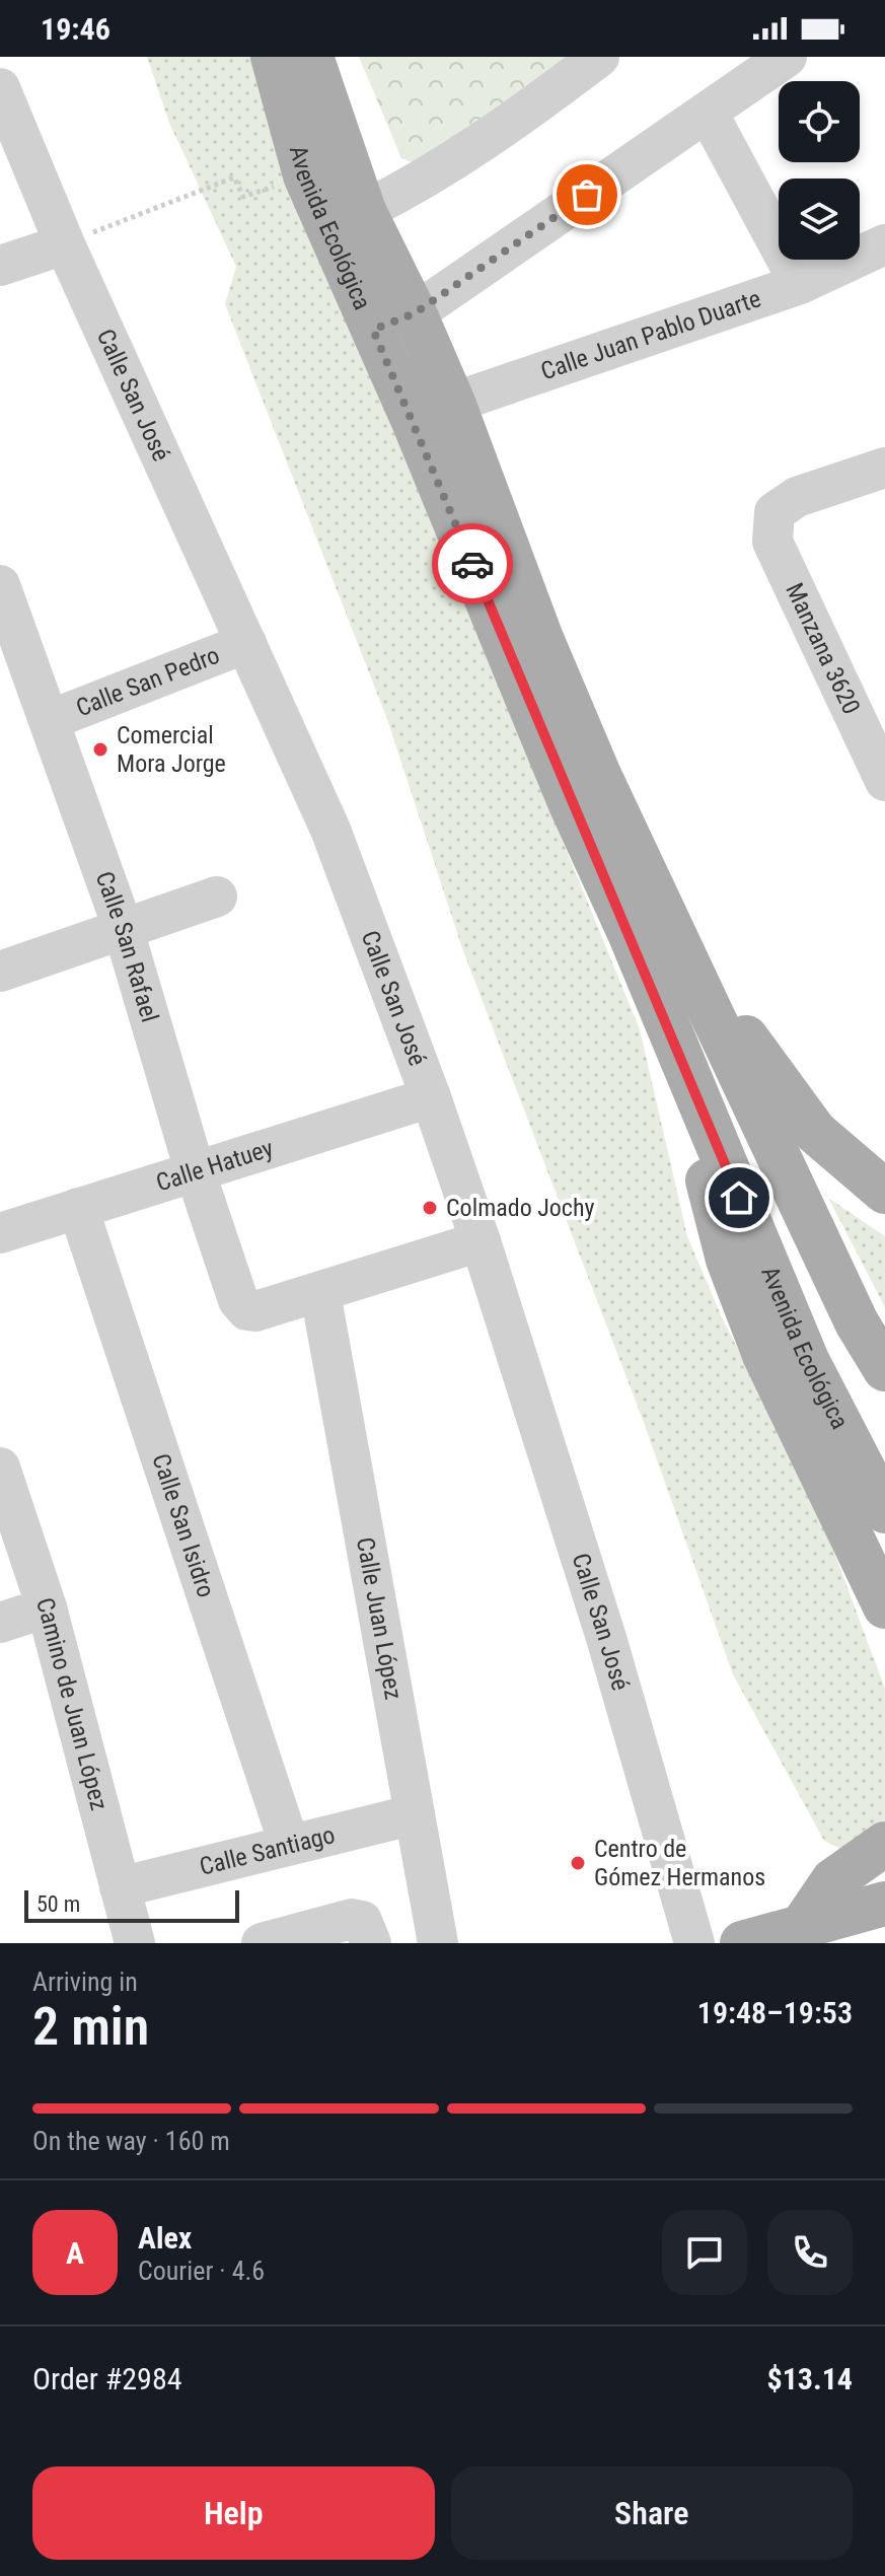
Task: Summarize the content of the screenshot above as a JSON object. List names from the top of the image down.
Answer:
{
  "streets": {
    "main road": ["Avenida Ecológica"],
    "street": [
      "Calle Juan Pablo Duarte",
      "Calle San José",
      "Manzana 3620",
      "Calle San Pedro",
      "Calle San Rafael",
      "Calle Hatuey",
      "Calle San Isidro",
      "Calle Juan López",
      "Camino de Juan López",
      "Calle Santiago"
    ]
  },
  "crossings": [
    ["Avenida Ecológica", "Calle Juan Pablo Duarte"],
    ["Calle San José", "Calle San Pedro"],
    ["Calle San José", "Calle Hatuey"],
    ["Calle San Pedro", "Calle San Rafael"],
    ["Calle San Rafael", "Calle Hatuey"],
    ["Calle San Rafael", "Calle Juan López"],
    ["Calle Hatuey", "Calle San Isidro"],
    ["Calle San Isidro", "Calle Santiago"],
    ["Calle Juan López", "Calle Santiago"],
    ["Camino de Juan López", "Calle Santiago"]
  ],
  "places": ["Comercial Mora Jorge", "Colmado Jochy", "Centro de Gómez Hermanos"],
  "scale_bar": "50 m",
  "page": {
    "status": "19:46",
    "scale": "50 m",
    "heading": ["2 min", "Arriving in", "19:48–19:53"],
    "panel": [
      "Alex",
      "Courier · 4.6",
      "Order #2984",
      "$13.14"
    ],
    "bar": "On the way · 160 m",
    "round": "A",
    "buttons": ["Help", "Share"]
  }
}
